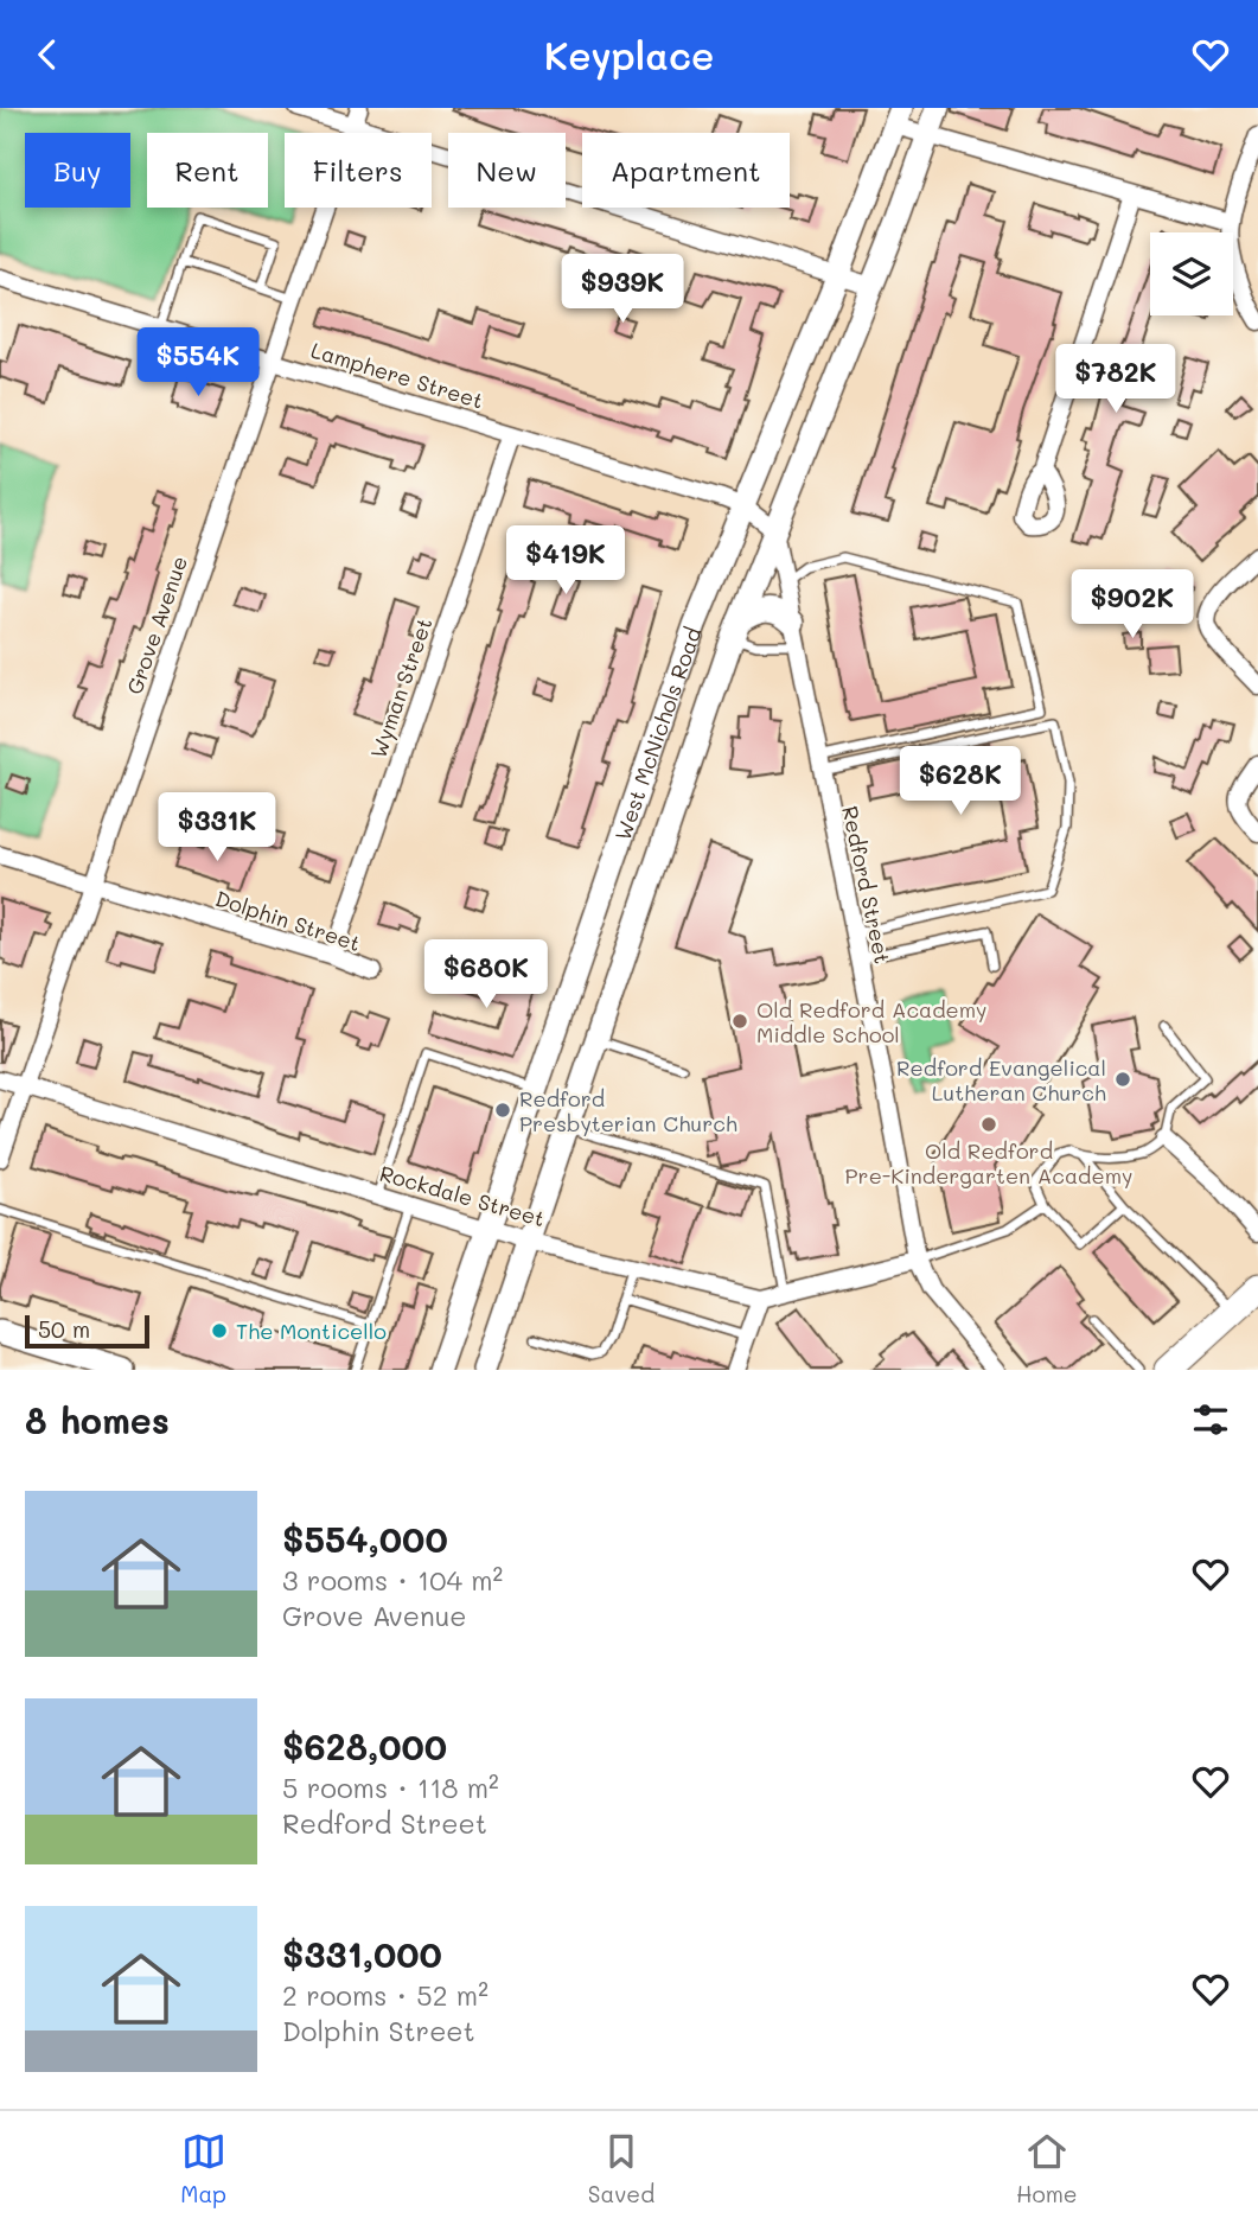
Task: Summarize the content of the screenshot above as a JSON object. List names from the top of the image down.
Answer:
{
  "streets": {
    "main road": ["West McNichols Road"],
    "street": [
      "Lamphere Street",
      "Grove Avenue",
      "Wyman Street",
      "Redford Street",
      "Dolphin Street",
      "Rockdale Street"
    ]
  },
  "crossings": [
    ["Lamphere Street", "Grove Avenue"],
    ["Lamphere Street", "Wyman Street"],
    ["Lamphere Street", "West McNichols Road"],
    ["Lamphere Street", "Redford Street"],
    ["Grove Avenue", "Dolphin Street"],
    ["Grove Avenue", "Rockdale Street"],
    ["Wyman Street", "Dolphin Street"],
    ["West McNichols Road", "Redford Street"],
    ["West McNichols Road", "Rockdale Street"],
    ["Redford Street", "Rockdale Street"]
  ],
  "places": [
    "Old Redford Academy Middle School",
    "Redford Evangelical Lutheran Church",
    "Redford Presbyterian Church",
    "Old Redford Pre-Kindergarten Academy",
    "The Monticello"
  ],
  "scale_bar": "50 m",
  "page": {
    "header": "Keyplace",
    "chip": [
      "Buy",
      "Rent",
      "Filters",
      "New",
      "Apartment"
    ],
    "price": [
      "$939K",
      "$554K",
      "$782K",
      "$419K",
      "$902K",
      "$628K",
      "$331K",
      "$680K"
    ],
    "scale": "50 m",
    "heading": "8 homes",
    "list": [
      {
        "name": "$554,000",
        "note": "3 rooms · 104 m² · Grove Avenue"
      },
      {
        "name": "$628,000",
        "note": "5 rooms · 118 m² · Redford Street"
      },
      {
        "name": "$331,000",
        "note": "2 rooms · 52 m² · Dolphin Street"
      }
    ],
    "tabs": ["Map", "Saved", "Home"]
  }
}
